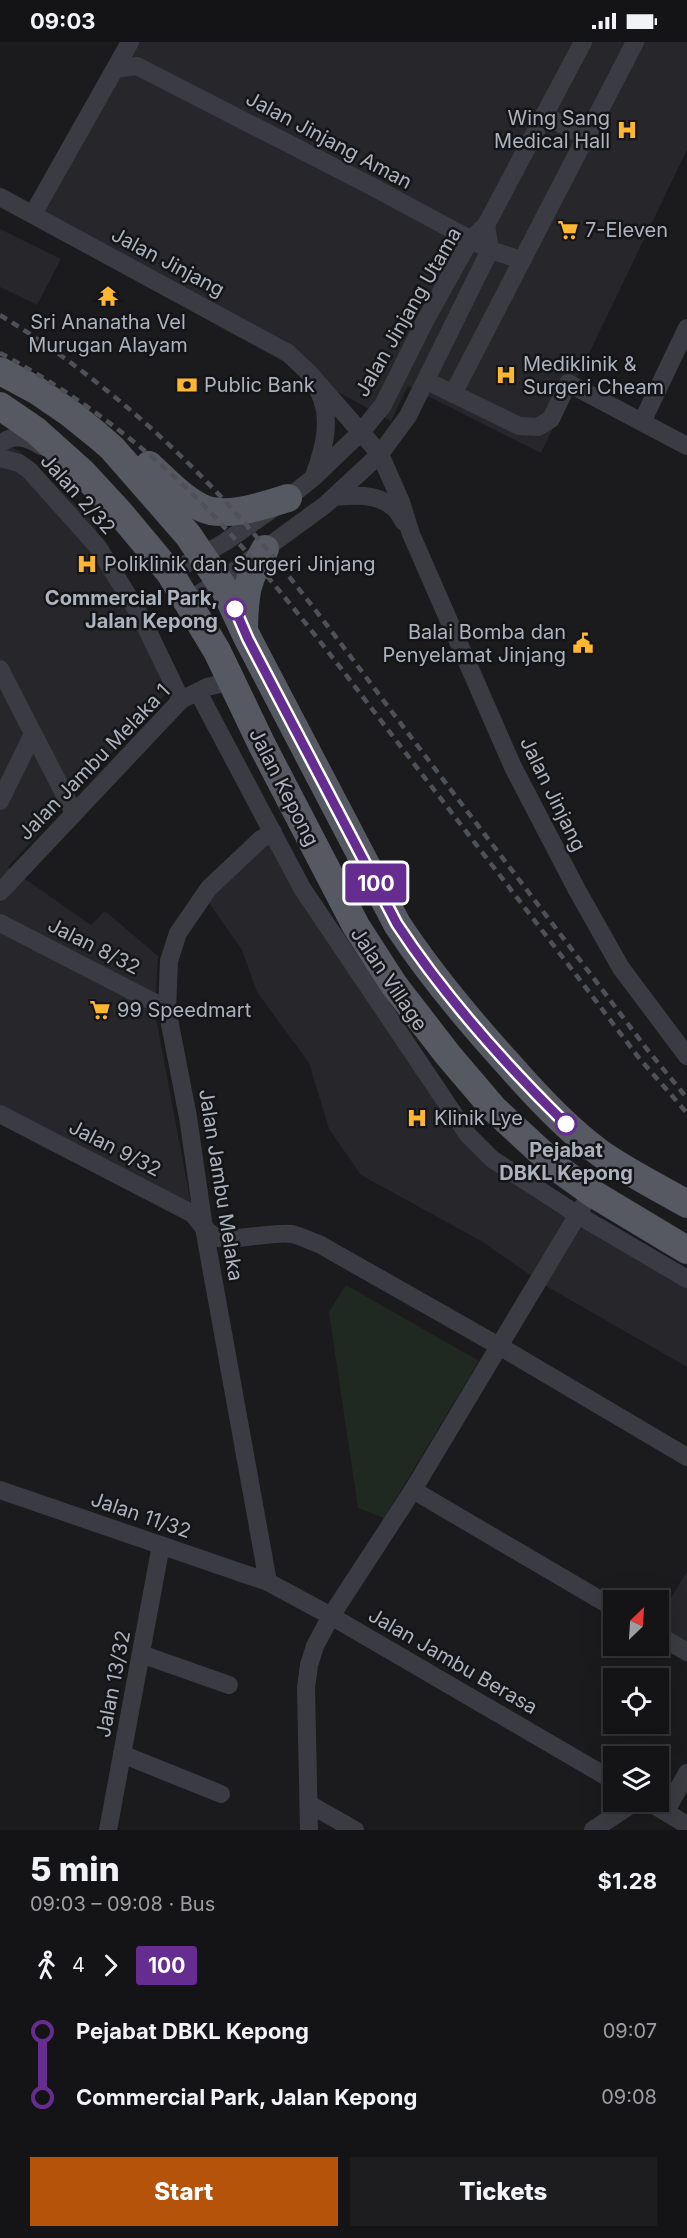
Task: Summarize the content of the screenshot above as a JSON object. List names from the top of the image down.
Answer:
{
  "streets": {
    "main road": ["Jalan Kepong"],
    "street": [
      "Jalan Jinjang Aman",
      "Jalan Jinjang",
      "Jalan Jinjang Utama",
      "Jalan 2/32",
      "Jalan Jambu Melaka 1",
      "Jalan 8/32",
      "Jalan Village",
      "Jalan 9/32",
      "Jalan Jambu Melaka",
      "Jalan 11/32",
      "Jalan Jambu Berasa",
      "Jalan 13/32"
    ]
  },
  "crossings": [
    ["Jalan Jinjang Aman", "Jalan Jinjang Utama"],
    ["Jalan Jinjang", "Jalan Jinjang Utama"],
    ["Jalan Jinjang Utama", "Jalan Kepong"],
    ["Jalan 2/32", "Jalan Jambu Melaka 1"],
    ["Jalan Jambu Melaka 1", "Jalan Kepong"],
    ["Jalan Jambu Melaka 1", "Jalan Village"],
    ["Jalan Kepong", "Jalan Village"],
    ["Jalan 8/32", "Jalan Jambu Melaka"],
    ["Jalan Village", "Jalan Jambu Melaka"],
    ["Jalan 9/32", "Jalan Jambu Melaka"],
    ["Jalan Jambu Melaka", "Jalan 11/32"],
    ["Jalan Jambu Melaka", "Jalan Jambu Berasa"],
    ["Jalan 11/32", "Jalan Jambu Berasa"],
    ["Jalan 11/32", "Jalan 13/32"]
  ],
  "places": {
    "hospital": [
      "Wing Sang Medical Hall",
      "Mediklinik & Surgeri Cheam",
      "Poliklinik dan Surgeri Jinjang",
      "Klinik Lye"
    ],
    "supermarket": ["7-Eleven", "99 Speedmart"],
    "temple": ["Sri Ananatha Vel Murugan Alayam"],
    "bank": ["Public Bank"],
    "other": ["Commercial Park, Jalan Kepong", "Pejabat DBKL Kepong"],
    "public building": ["Balai Bomba dan Penyelamat Jinjang"]
  },
  "lines": ["bus line 100"],
  "north": "top right",
  "page": {
    "status": "09:03",
    "on_map": "100",
    "heading": ["5 min", "09:03 – 09:08 · Bus", "$1.28"],
    "legs": ["4", "100"],
    "list": [
      {
        "name": "Pejabat DBKL Kepong",
        "value": "09:07"
      },
      {
        "name": "Commercial Park, Jalan Kepong",
        "value": "09:08"
      }
    ],
    "buttons": ["Start", "Tickets"]
  }
}
